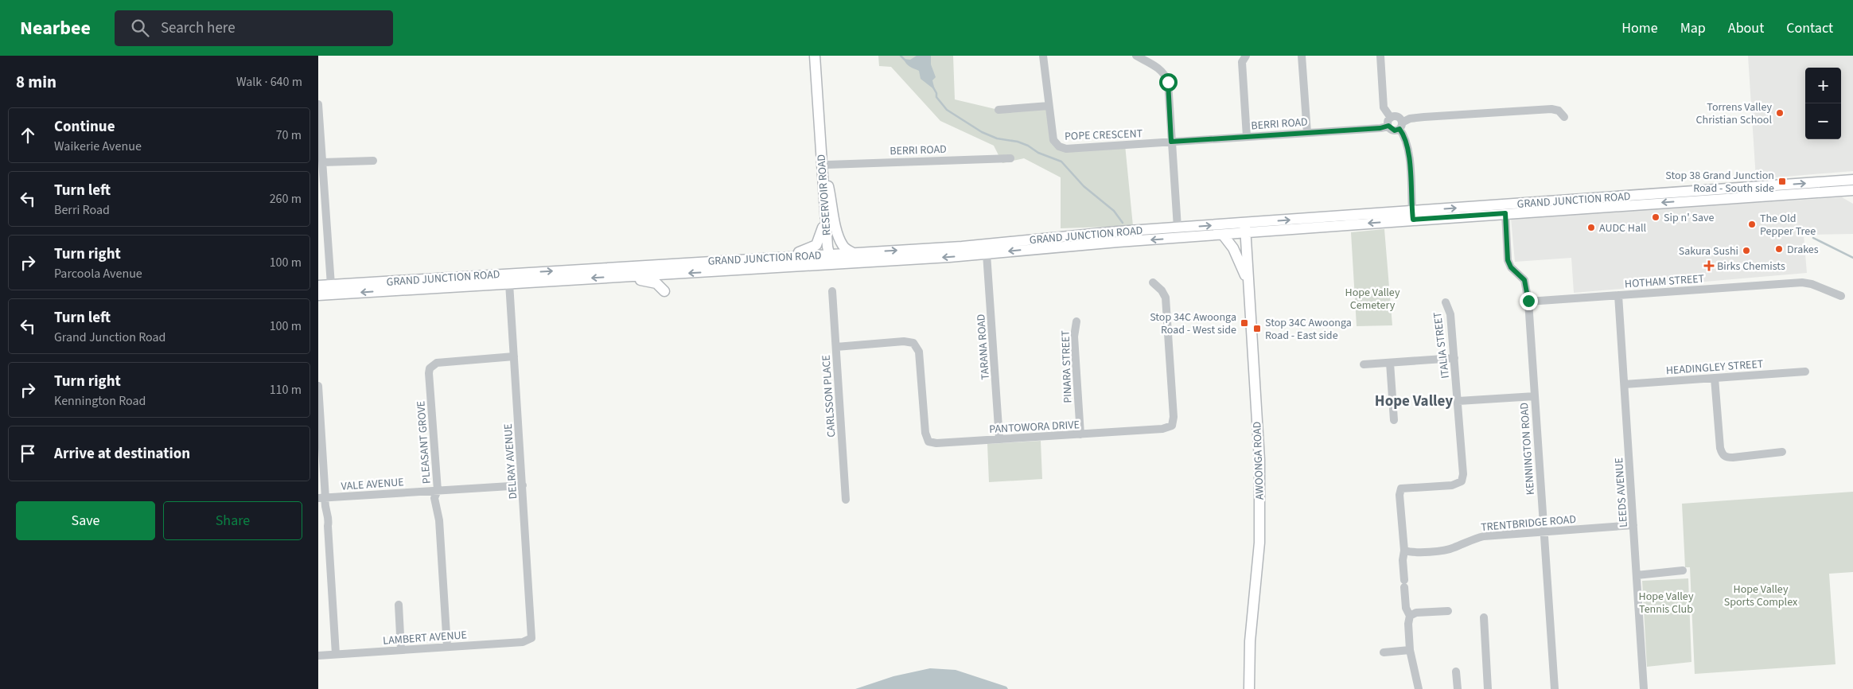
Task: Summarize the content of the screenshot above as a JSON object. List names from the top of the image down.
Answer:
{
  "streets": {
    "main road": ["RESERVOIR ROAD", "GRAND JUNCTION ROAD", "AWOONGA ROAD"],
    "street": [
      "BERRI ROAD",
      "POPE CRESCENT",
      "HOTHAM STREET",
      "ITALIA STREET",
      "TARANA ROAD",
      "PINARA STREET",
      "HEADINGLEY STREET",
      "CARLSSON PLACE",
      "PANTOWORA DRIVE",
      "PLEASANT GROVE",
      "KENNINGTON ROAD",
      "DELRAY AVENUE",
      "VALE AVENUE",
      "LEEDS AVENUE",
      "TRENTBRIDGE ROAD",
      "LAMBERT AVENUE"
    ]
  },
  "crossings": [
    ["BERRI ROAD", "POPE CRESCENT"],
    ["BERRI ROAD", "RESERVOIR ROAD"],
    ["RESERVOIR ROAD", "GRAND JUNCTION ROAD"],
    ["GRAND JUNCTION ROAD", "TARANA ROAD"],
    ["GRAND JUNCTION ROAD", "KENNINGTON ROAD"],
    ["GRAND JUNCTION ROAD", "AWOONGA ROAD"],
    ["GRAND JUNCTION ROAD", "DELRAY AVENUE"],
    ["HOTHAM STREET", "KENNINGTON ROAD"],
    ["HOTHAM STREET", "LEEDS AVENUE"],
    ["ITALIA STREET", "TRENTBRIDGE ROAD"],
    ["TARANA ROAD", "PANTOWORA DRIVE"],
    ["PINARA STREET", "PANTOWORA DRIVE"],
    ["HEADINGLEY STREET", "LEEDS AVENUE"],
    ["CARLSSON PLACE", "PANTOWORA DRIVE"],
    ["PLEASANT GROVE", "DELRAY AVENUE"],
    ["PLEASANT GROVE", "VALE AVENUE"],
    ["PLEASANT GROVE", "LAMBERT AVENUE"],
    ["KENNINGTON ROAD", "TRENTBRIDGE ROAD"],
    ["DELRAY AVENUE", "VALE AVENUE"],
    ["DELRAY AVENUE", "LAMBERT AVENUE"],
    ["LEEDS AVENUE", "TRENTBRIDGE ROAD"]
  ],
  "districts": ["Hope Valley"],
  "parks": ["Hope Valley Cemetery", "Hope Valley Sports Complex", "Hope Valley Tennis Club"],
  "places": {
    "other": [
      "Torrens Valley Christian School",
      "Sip n' Save",
      "The Old Pepper Tree",
      "AUDC Hall",
      "Drakes",
      "Sakura Sushi"
    ],
    "transit": ["Stop 38 Grand Junction Road - South side", "Stop 34C Awoonga Road - West side", "Stop 34C Awoonga Road - East side"],
    "health": ["Birks Chemists"]
  },
  "page": {
    "header": "Nearbee",
    "search": "Search here",
    "nav": [
      "Home",
      "Map",
      "About",
      "Contact"
    ],
    "heading": ["8 min", "Walk · 640 m"],
    "map_buttons": ["+", "−"],
    "list": [
      ["Continue", "Waikerie Avenue", "70 m"],
      ["Turn left", "Berri Road", "260 m"],
      ["Turn right", "Parcoola Avenue", "100 m"],
      ["Turn left", "Grand Junction Road", "100 m"],
      ["Turn right", "Kennington Road", "110 m"],
      "Arrive at destination"
    ],
    "buttons": ["Save", "Share"]
  }
}
